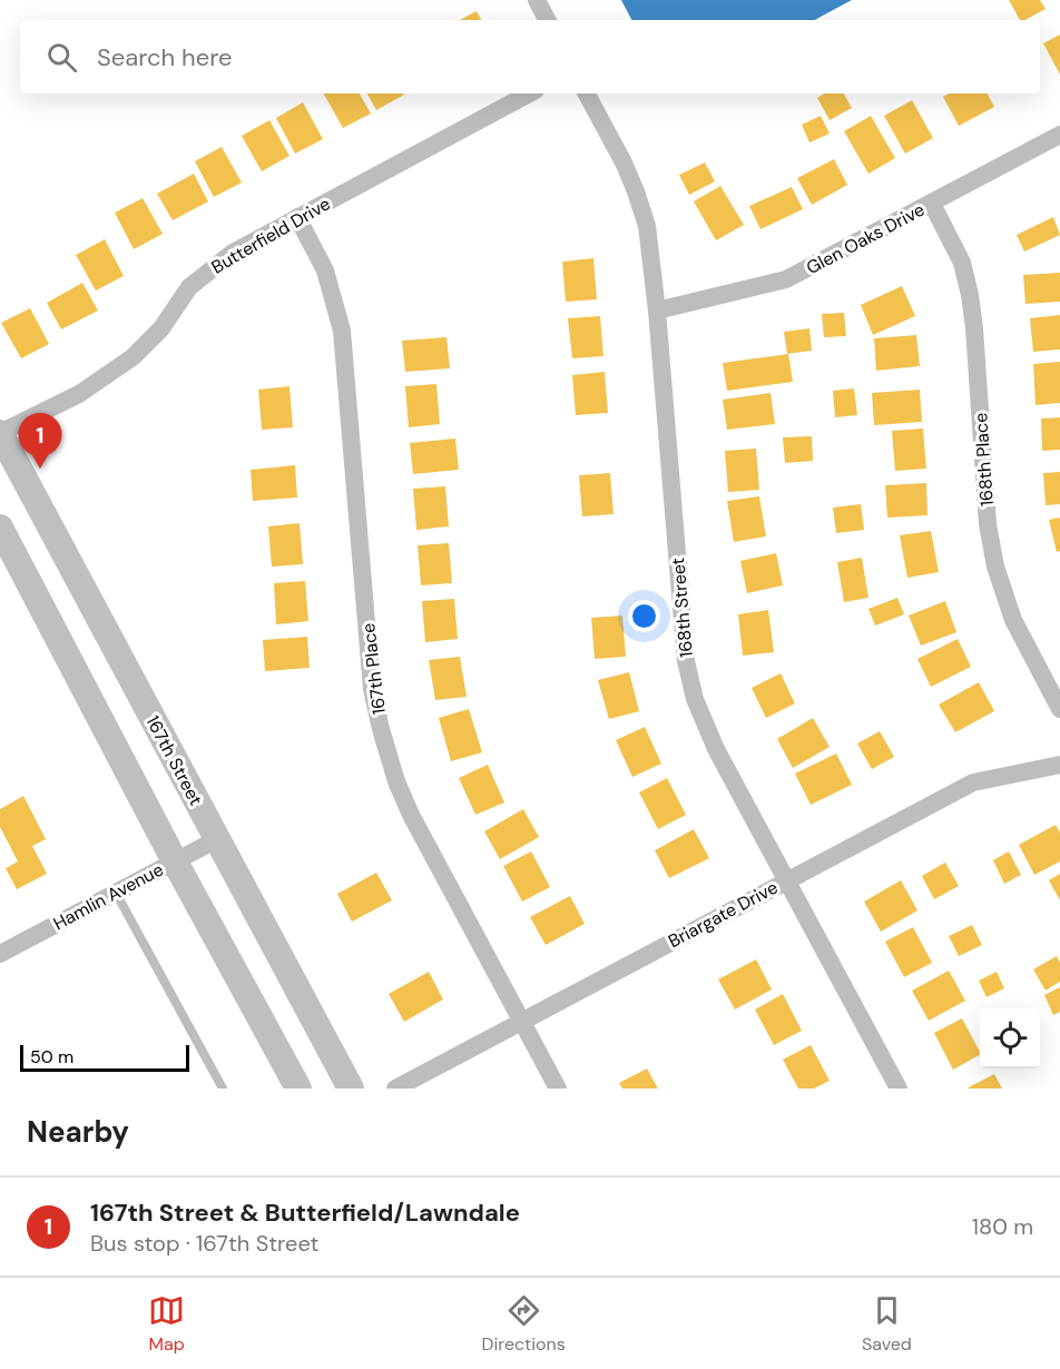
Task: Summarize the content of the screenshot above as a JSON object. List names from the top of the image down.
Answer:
{
  "streets": {
    "main road": ["167th Street"],
    "street": [
      "Butterfield Drive",
      "Glen Oaks Drive",
      "168th Place",
      "168th Street",
      "167th Place",
      "Hamlin Avenue",
      "Briargate Drive"
    ]
  },
  "crossings": [
    ["Butterfield Drive", "167th Place"],
    ["Butterfield Drive", "167th Street"],
    ["Glen Oaks Drive", "168th Place"],
    ["Glen Oaks Drive", "168th Street"],
    ["168th Street", "Briargate Drive"],
    ["167th Place", "Briargate Drive"],
    ["167th Street", "Hamlin Avenue"]
  ],
  "scale_bar": "50 m",
  "page": {
    "search": "Search here",
    "pins": "1",
    "scale": "50 m",
    "heading": "Nearby",
    "list": [
      {
        "mark": "1",
        "name": "167th Street & Butterfield/Lawndale",
        "note": "Bus stop · 167th Street",
        "value": "180 m"
      }
    ],
    "nav": ["Map", "Directions", "Saved"]
  }
}
